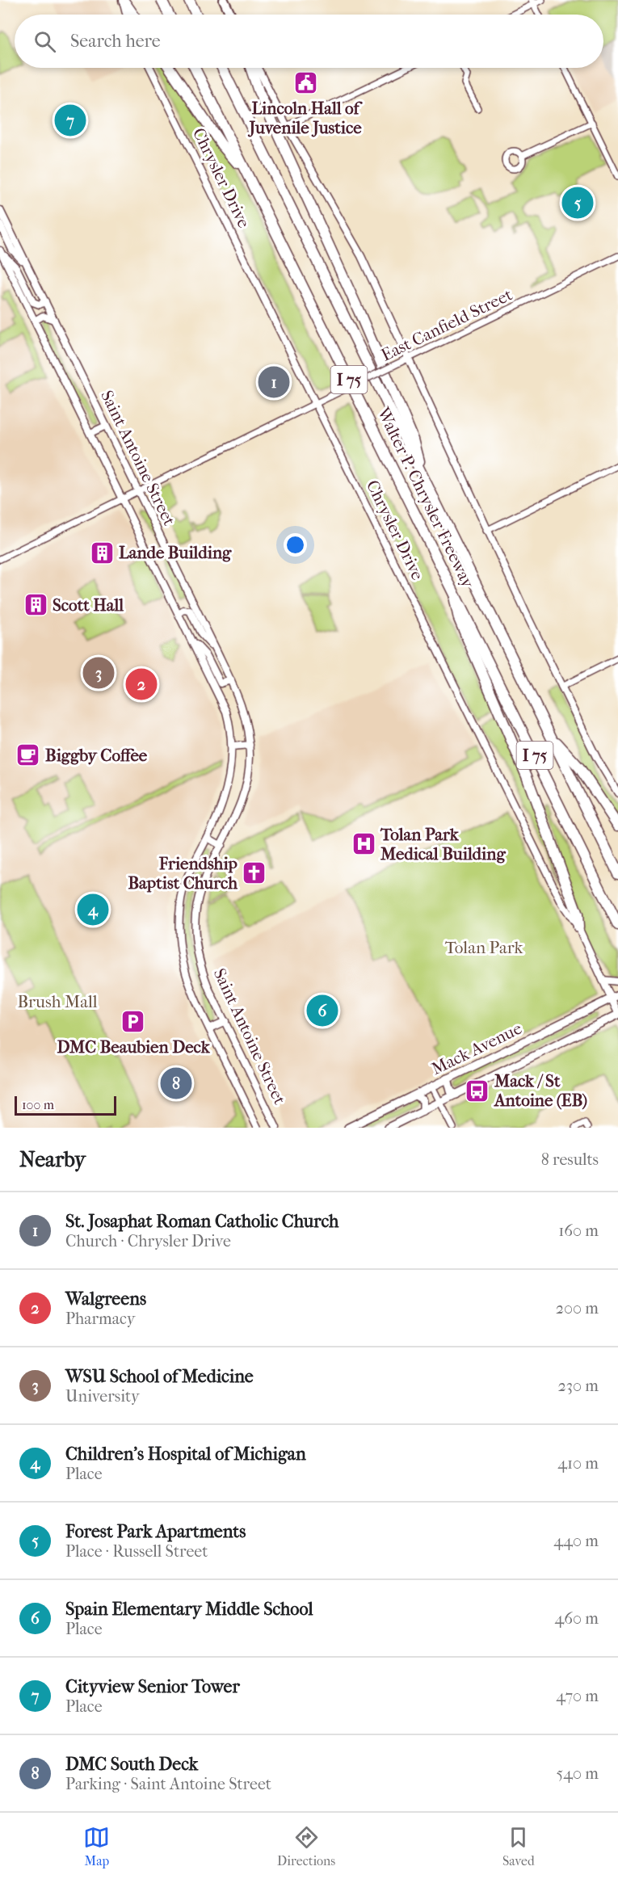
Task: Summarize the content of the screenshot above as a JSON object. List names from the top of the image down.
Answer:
{
  "streets": {
    "highway": ["I 75", "Walter P. Chrysler Freeway"],
    "main road": ["Mack Avenue"],
    "street": ["Chrysler Drive", "East Canfield Street", "Saint Antoine Street"]
  },
  "crossings": [
    ["Chrysler Drive", "East Canfield Street"],
    ["Chrysler Drive", "Mack Avenue"],
    ["East Canfield Street", "Saint Antoine Street"]
  ],
  "parks": ["Tolan Park", "Brush Mall"],
  "places": {
    "public building": ["Lincoln Hall of Juvenile Justice"],
    "building": ["Lande Building", "Scott Hall"],
    "cafe": ["Biggby Coffee"],
    "hospital": ["Tolan Park Medical Building"],
    "church": ["Friendship Baptist Church"],
    "parking": ["DMC Beaubien Deck"],
    "bus stop": ["Mack / St Antoine (EB)"]
  },
  "scale_bar": "100 m",
  "page": {
    "search": "Search here",
    "pins": [
      "7",
      "5",
      "1",
      "3",
      "2",
      "4",
      "6",
      "8"
    ],
    "scale": "100 m",
    "heading": ["Nearby", "8 results"],
    "list": [
      {
        "mark": "1",
        "name": "St. Josaphat Roman Catholic Church",
        "note": "Church · Chrysler Drive",
        "value": "160 m"
      },
      {
        "mark": "2",
        "name": "Walgreens",
        "note": "Pharmacy",
        "value": "200 m"
      },
      {
        "mark": "3",
        "name": "WSU School of Medicine",
        "note": "University",
        "value": "230 m"
      },
      {
        "mark": "4",
        "name": "Children's Hospital of Michigan",
        "note": "Place",
        "value": "410 m"
      },
      {
        "mark": "5",
        "name": "Forest Park Apartments",
        "note": "Place · Russell Street",
        "value": "440 m"
      },
      {
        "mark": "6",
        "name": "Spain Elementary Middle School",
        "note": "Place",
        "value": "460 m"
      },
      {
        "mark": "7",
        "name": "Cityview Senior Tower",
        "note": "Place",
        "value": "470 m"
      },
      {
        "mark": "8",
        "name": "DMC South Deck",
        "note": "Parking · Saint Antoine Street",
        "value": "540 m"
      }
    ],
    "nav": ["Map", "Directions", "Saved"]
  }
}
